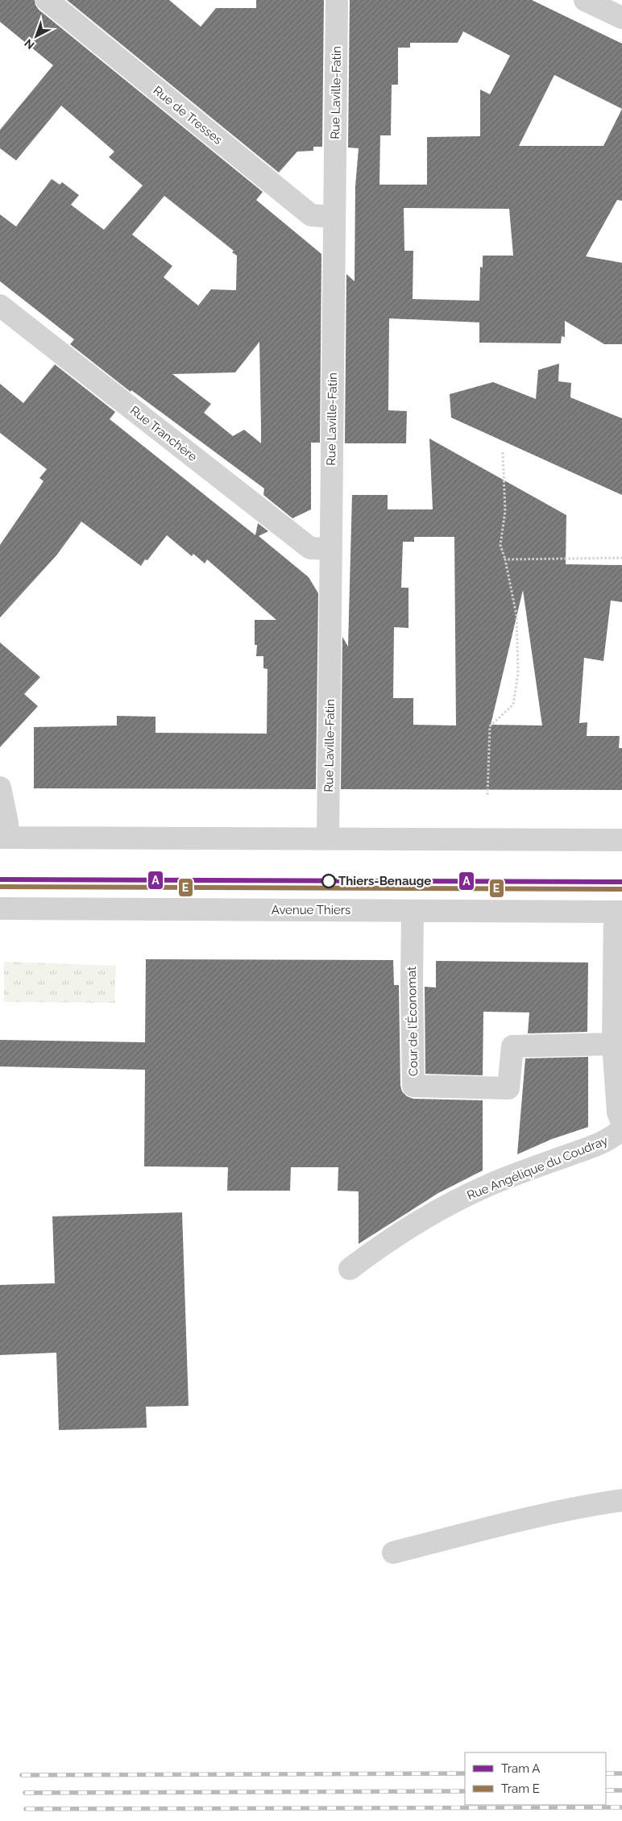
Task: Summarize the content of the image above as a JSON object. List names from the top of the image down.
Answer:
{
  "streets": {
    "street": [
      "Rue Laville-Fatin",
      "Rue de Tresses",
      "Rue Tranchère",
      "Avenue Thiers",
      "Cour de l'Économat",
      "Rue Angélique du Coudray"
    ]
  },
  "crossings": [
    ["Rue Laville-Fatin", "Rue de Tresses"],
    ["Rue Laville-Fatin", "Rue Tranchère"],
    ["Avenue Thiers", "Cour de l'Économat"]
  ],
  "places": ["Thiers-Benauge"],
  "lines": ["tram line A", "tram line E"],
  "legend": ["Tram A", "Tram E"],
  "north": "bottom left"
}
